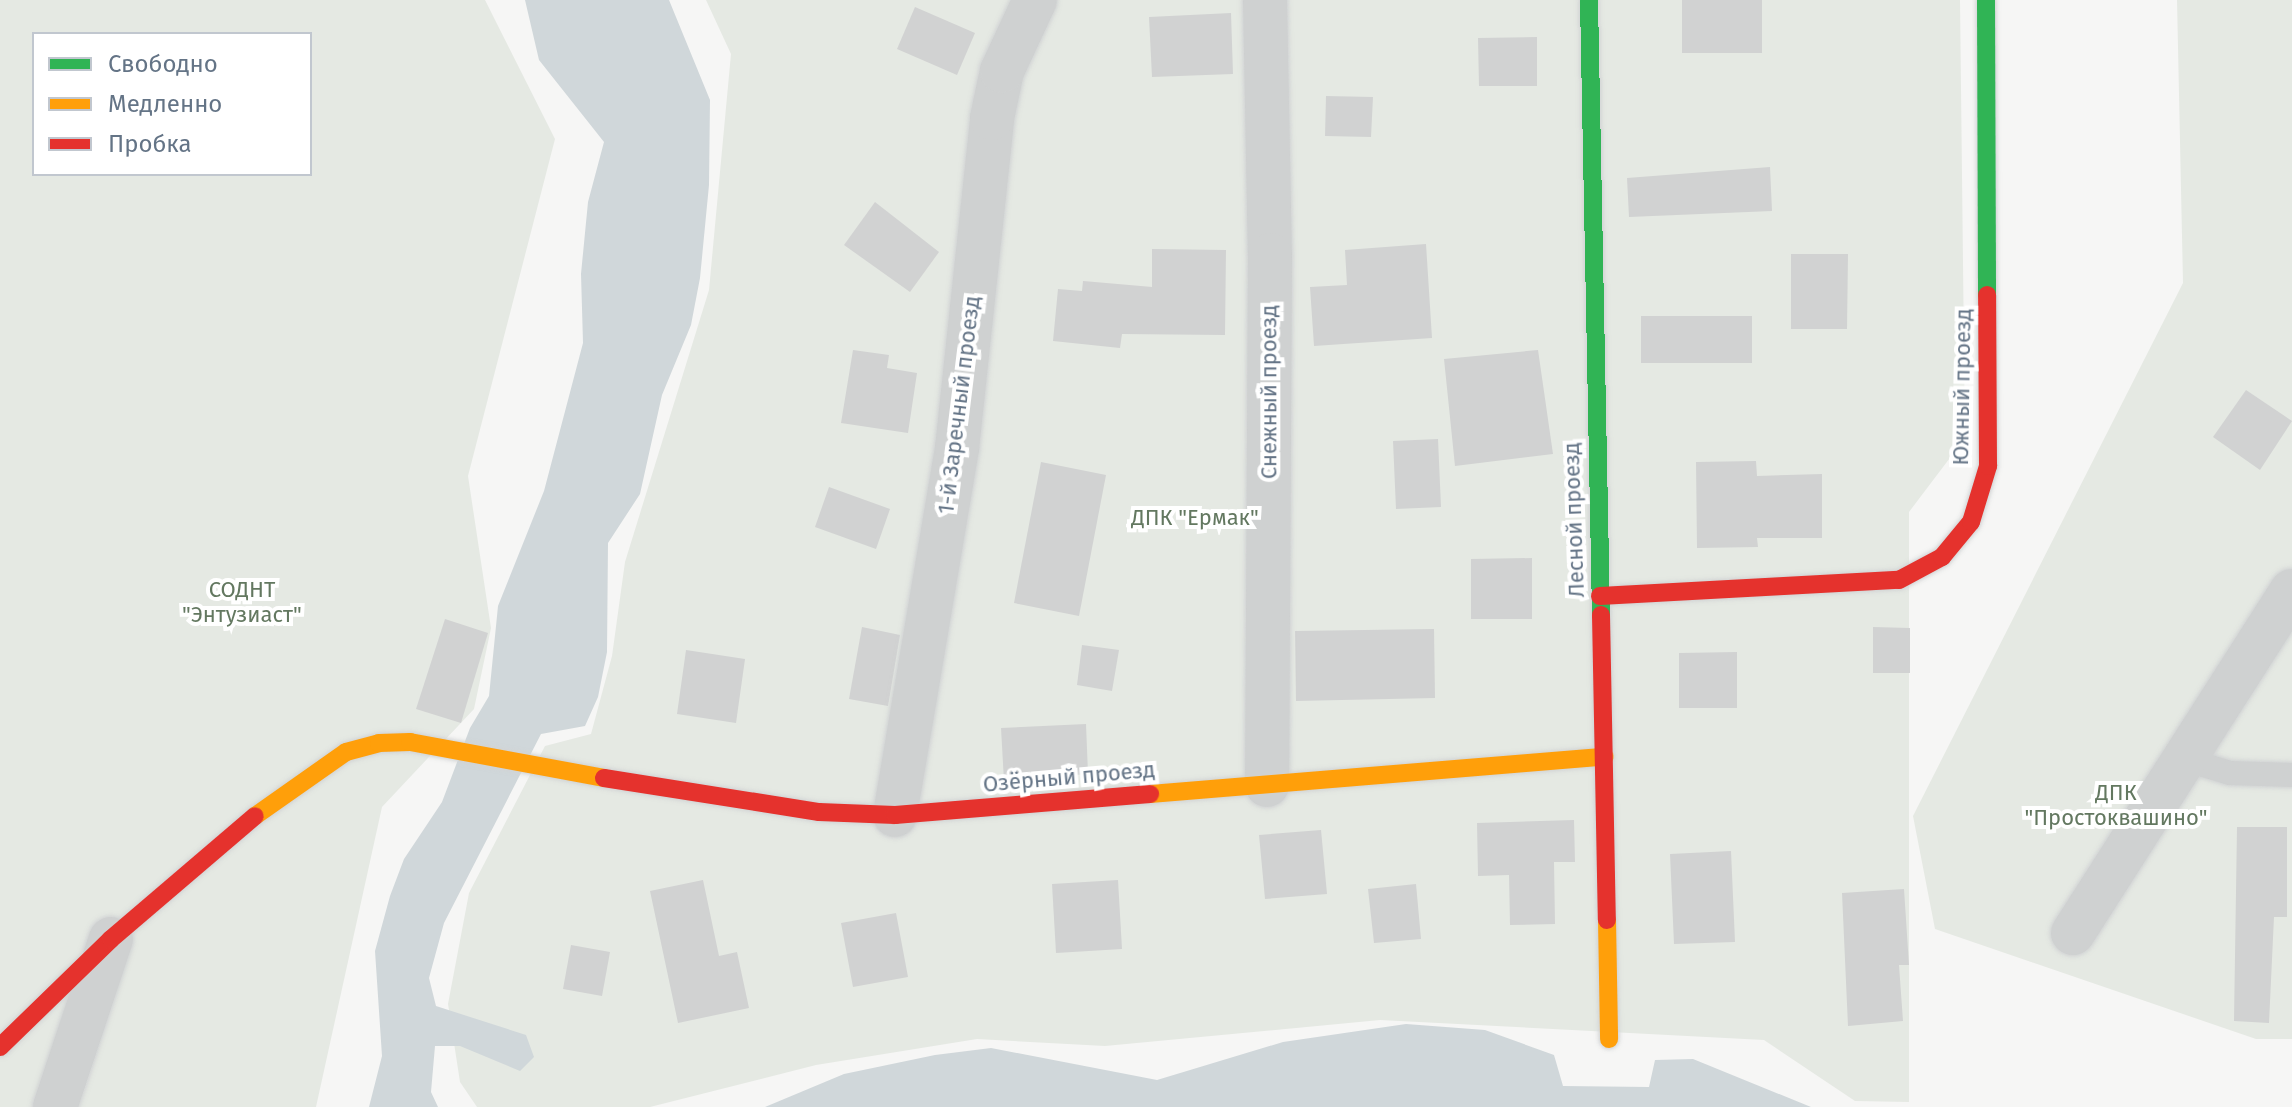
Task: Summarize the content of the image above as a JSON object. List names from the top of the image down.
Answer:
{
  "streets": {
    "street": [
      "Южный проезд",
      "Снежный проезд",
      "1-й Заречный проезд",
      "Лесной проезд",
      "Озёрный проезд"
    ]
  },
  "crossings": [
    ["Южный проезд", "Лесной проезд"],
    ["Снежный проезд", "Озёрный проезд"],
    ["1-й Заречный проезд", "Озёрный проезд"],
    ["Лесной проезд", "Озёрный проезд"]
  ],
  "parks": ["ДПК \"Ермак\"", "СОДНТ \"Энтузиаст\"", "ДПК \"Простоквашино\""],
  "legend": ["Свободно", "Медленно", "Пробка"]
}
